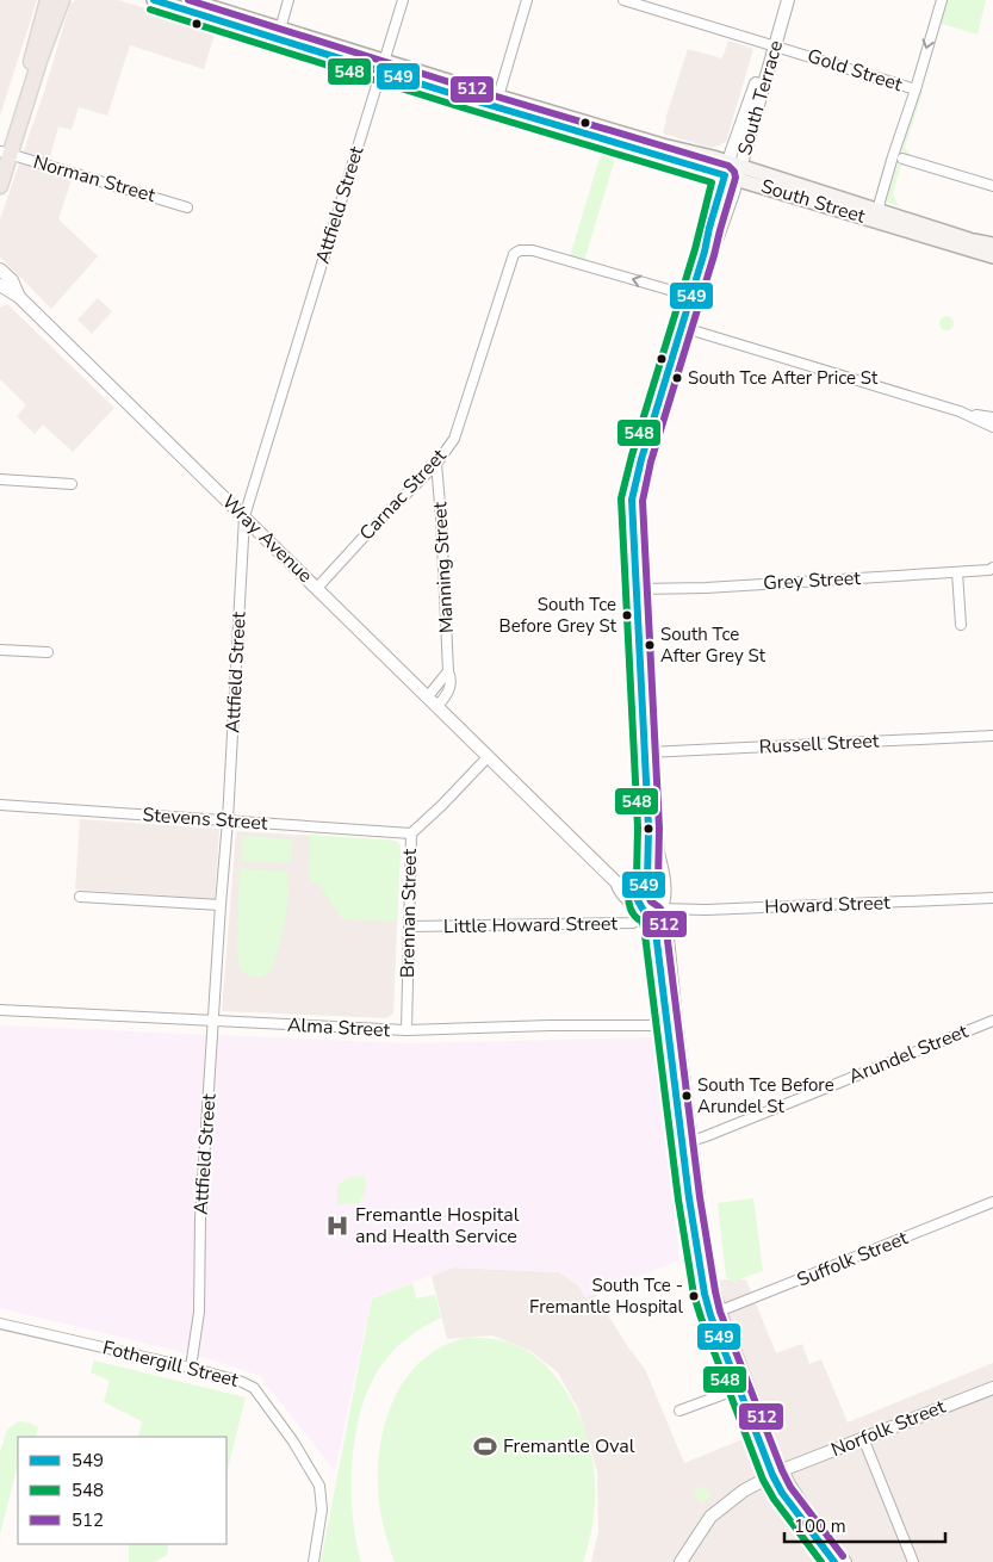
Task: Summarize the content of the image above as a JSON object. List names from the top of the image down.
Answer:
{
  "streets": {
    "main road": ["South Street"],
    "street": [
      "Gold Street",
      "South Terrace",
      "Norman Street",
      "Attfield Street",
      "Carnac Street",
      "Wray Avenue",
      "Manning Street",
      "Grey Street",
      "Russell Street",
      "Stevens Street",
      "Howard Street",
      "Brennan Street",
      "Little Howard Street",
      "Alma Street",
      "Arundel Street",
      "Suffolk Street",
      "Fothergill Street",
      "Norfolk Street"
    ]
  },
  "crossings": [
    ["Gold Street", "South Terrace"],
    ["South Terrace", "South Street"],
    ["South Terrace", "Carnac Street"],
    ["South Terrace", "Wray Avenue"],
    ["South Terrace", "Grey Street"],
    ["South Terrace", "Russell Street"],
    ["South Terrace", "Howard Street"],
    ["South Terrace", "Little Howard Street"],
    ["South Street", "Attfield Street"],
    ["Attfield Street", "Wray Avenue"],
    ["Attfield Street", "Stevens Street"],
    ["Attfield Street", "Alma Street"],
    ["Attfield Street", "Fothergill Street"],
    ["Carnac Street", "Wray Avenue"],
    ["Carnac Street", "Manning Street"],
    ["Wray Avenue", "Manning Street"],
    ["Wray Avenue", "Howard Street"],
    ["Wray Avenue", "Brennan Street"],
    ["Wray Avenue", "Little Howard Street"],
    ["Stevens Street", "Brennan Street"],
    ["Howard Street", "Little Howard Street"],
    ["Brennan Street", "Little Howard Street"],
    ["Brennan Street", "Alma Street"]
  ],
  "places": {
    "other": [
      "South Tce After Price St",
      "South Tce Before Grey St",
      "South Tce After Grey St",
      "South Tce Before Arundel St",
      "South Tce - Fremantle Hospital"
    ],
    "hospital": ["Fremantle Hospital and Health Service"],
    "sports": ["Fremantle Oval"]
  },
  "lines": ["transit line 549", "transit line 512", "transit line 548"],
  "legend": ["549", "548", "512"],
  "scale_bar": "100 m"
}
